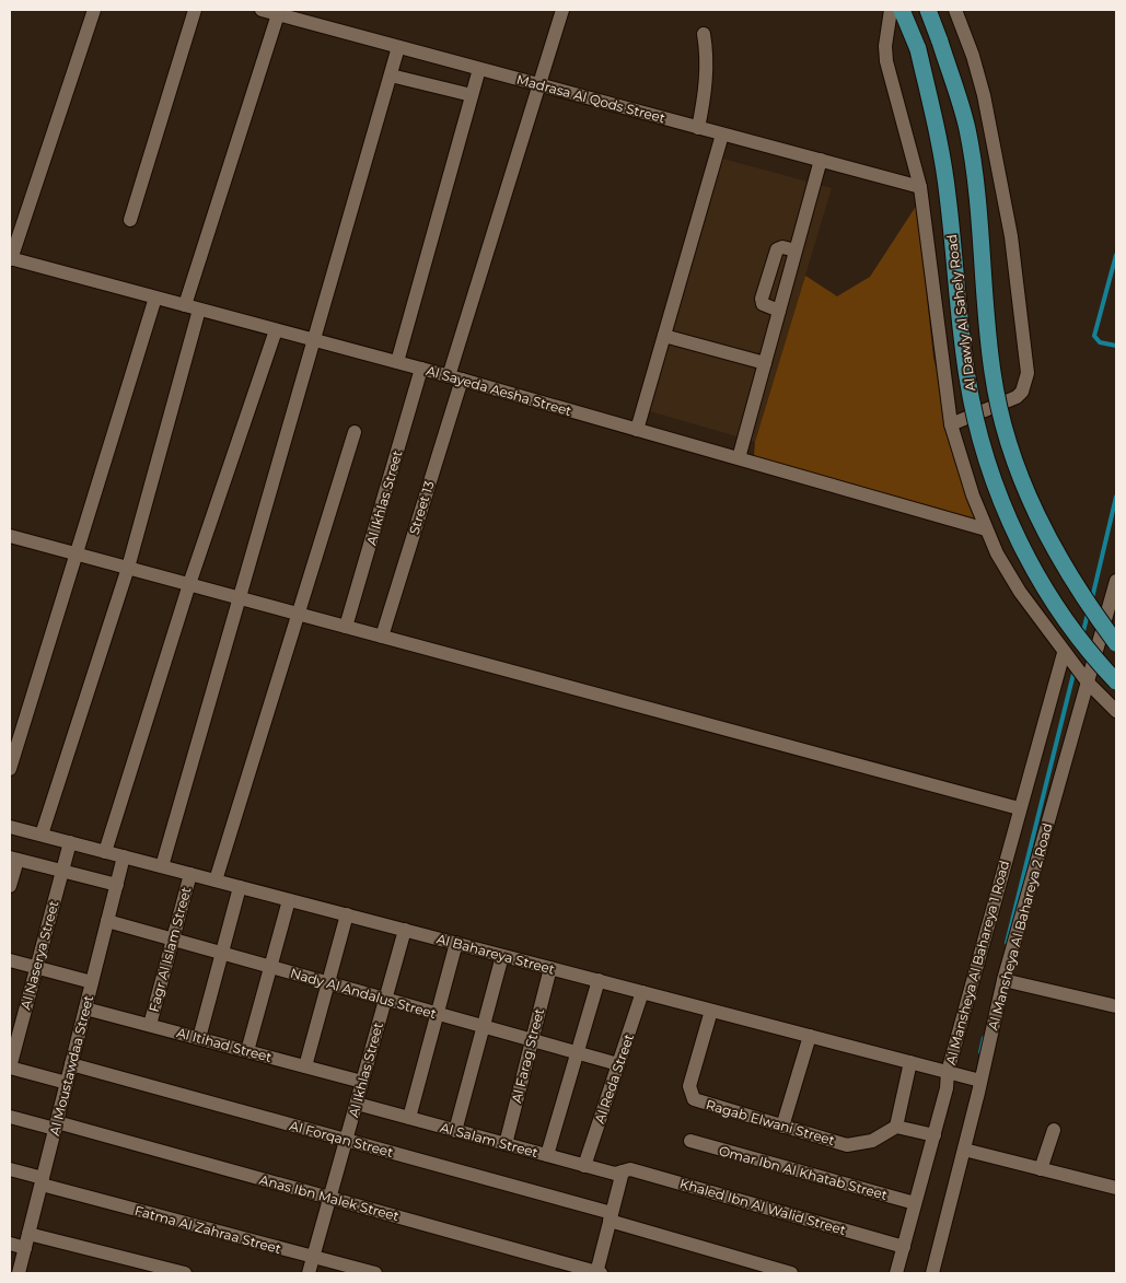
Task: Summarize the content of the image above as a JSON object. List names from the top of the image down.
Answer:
{
  "streets": {
    "main road": ["Al Dawly Al Sahely Road"],
    "street": [
      "Madrasa Al Qods Street",
      "Al Sayeda Aesha Street",
      "Al Ikhlas Street",
      "Street 13",
      "Al Mansheya Al Bahareya 2 Road",
      "Fagr Al Islam Street",
      "Al Bahareya Street",
      "Al Naserya Street",
      "Al Mansheya Al Bahareya 1 Road",
      "Nady Al Andalus Street",
      "Al Itihad Street",
      "Al Farag Street",
      "Al Moustawdaa Street",
      "Al Reda Street",
      "Ragab Elwani Street",
      "Al Forqan Street",
      "Al Salam Street",
      "Omar Ibn Al Khatab Street",
      "Anas Ibn Malek Street",
      "Khaled Ibn Al Walid Street",
      "Fatma Al Zahraa Street"
    ]
  },
  "crossings": [
    ["Madrasa Al Qods Street", "Street 13"],
    ["Al Sayeda Aesha Street", "Al Ikhlas Street"],
    ["Al Sayeda Aesha Street", "Street 13"],
    ["Al Ikhlas Street", "Al Bahareya Street"],
    ["Al Ikhlas Street", "Nady Al Andalus Street"],
    ["Al Ikhlas Street", "Al Itihad Street"],
    ["Al Ikhlas Street", "Al Forqan Street"],
    ["Al Ikhlas Street", "Al Salam Street"],
    ["Al Ikhlas Street", "Anas Ibn Malek Street"],
    ["Al Ikhlas Street", "Fatma Al Zahraa Street"],
    ["Al Mansheya Al Bahareya 2 Road", "Al Bahareya Street"],
    ["Fagr Al Islam Street", "Al Bahareya Street"],
    ["Fagr Al Islam Street", "Nady Al Andalus Street"],
    ["Fagr Al Islam Street", "Al Itihad Street"],
    ["Al Bahareya Street", "Al Naserya Street"],
    ["Al Bahareya Street", "Al Mansheya Al Bahareya 1 Road"],
    ["Al Bahareya Street", "Al Farag Street"],
    ["Al Bahareya Street", "Al Moustawdaa Street"],
    ["Al Bahareya Street", "Al Reda Street"],
    ["Al Bahareya Street", "Ragab Elwani Street"],
    ["Al Mansheya Al Bahareya 1 Road", "Omar Ibn Al Khatab Street"],
    ["Al Mansheya Al Bahareya 1 Road", "Khaled Ibn Al Walid Street"],
    ["Nady Al Andalus Street", "Al Farag Street"],
    ["Nady Al Andalus Street", "Al Moustawdaa Street"],
    ["Nady Al Andalus Street", "Al Reda Street"],
    ["Al Itihad Street", "Al Moustawdaa Street"],
    ["Al Farag Street", "Al Salam Street"],
    ["Al Moustawdaa Street", "Al Forqan Street"],
    ["Al Moustawdaa Street", "Anas Ibn Malek Street"],
    ["Al Moustawdaa Street", "Fatma Al Zahraa Street"],
    ["Al Reda Street", "Al Salam Street"],
    ["Al Salam Street", "Khaled Ibn Al Walid Street"]
  ]
}
